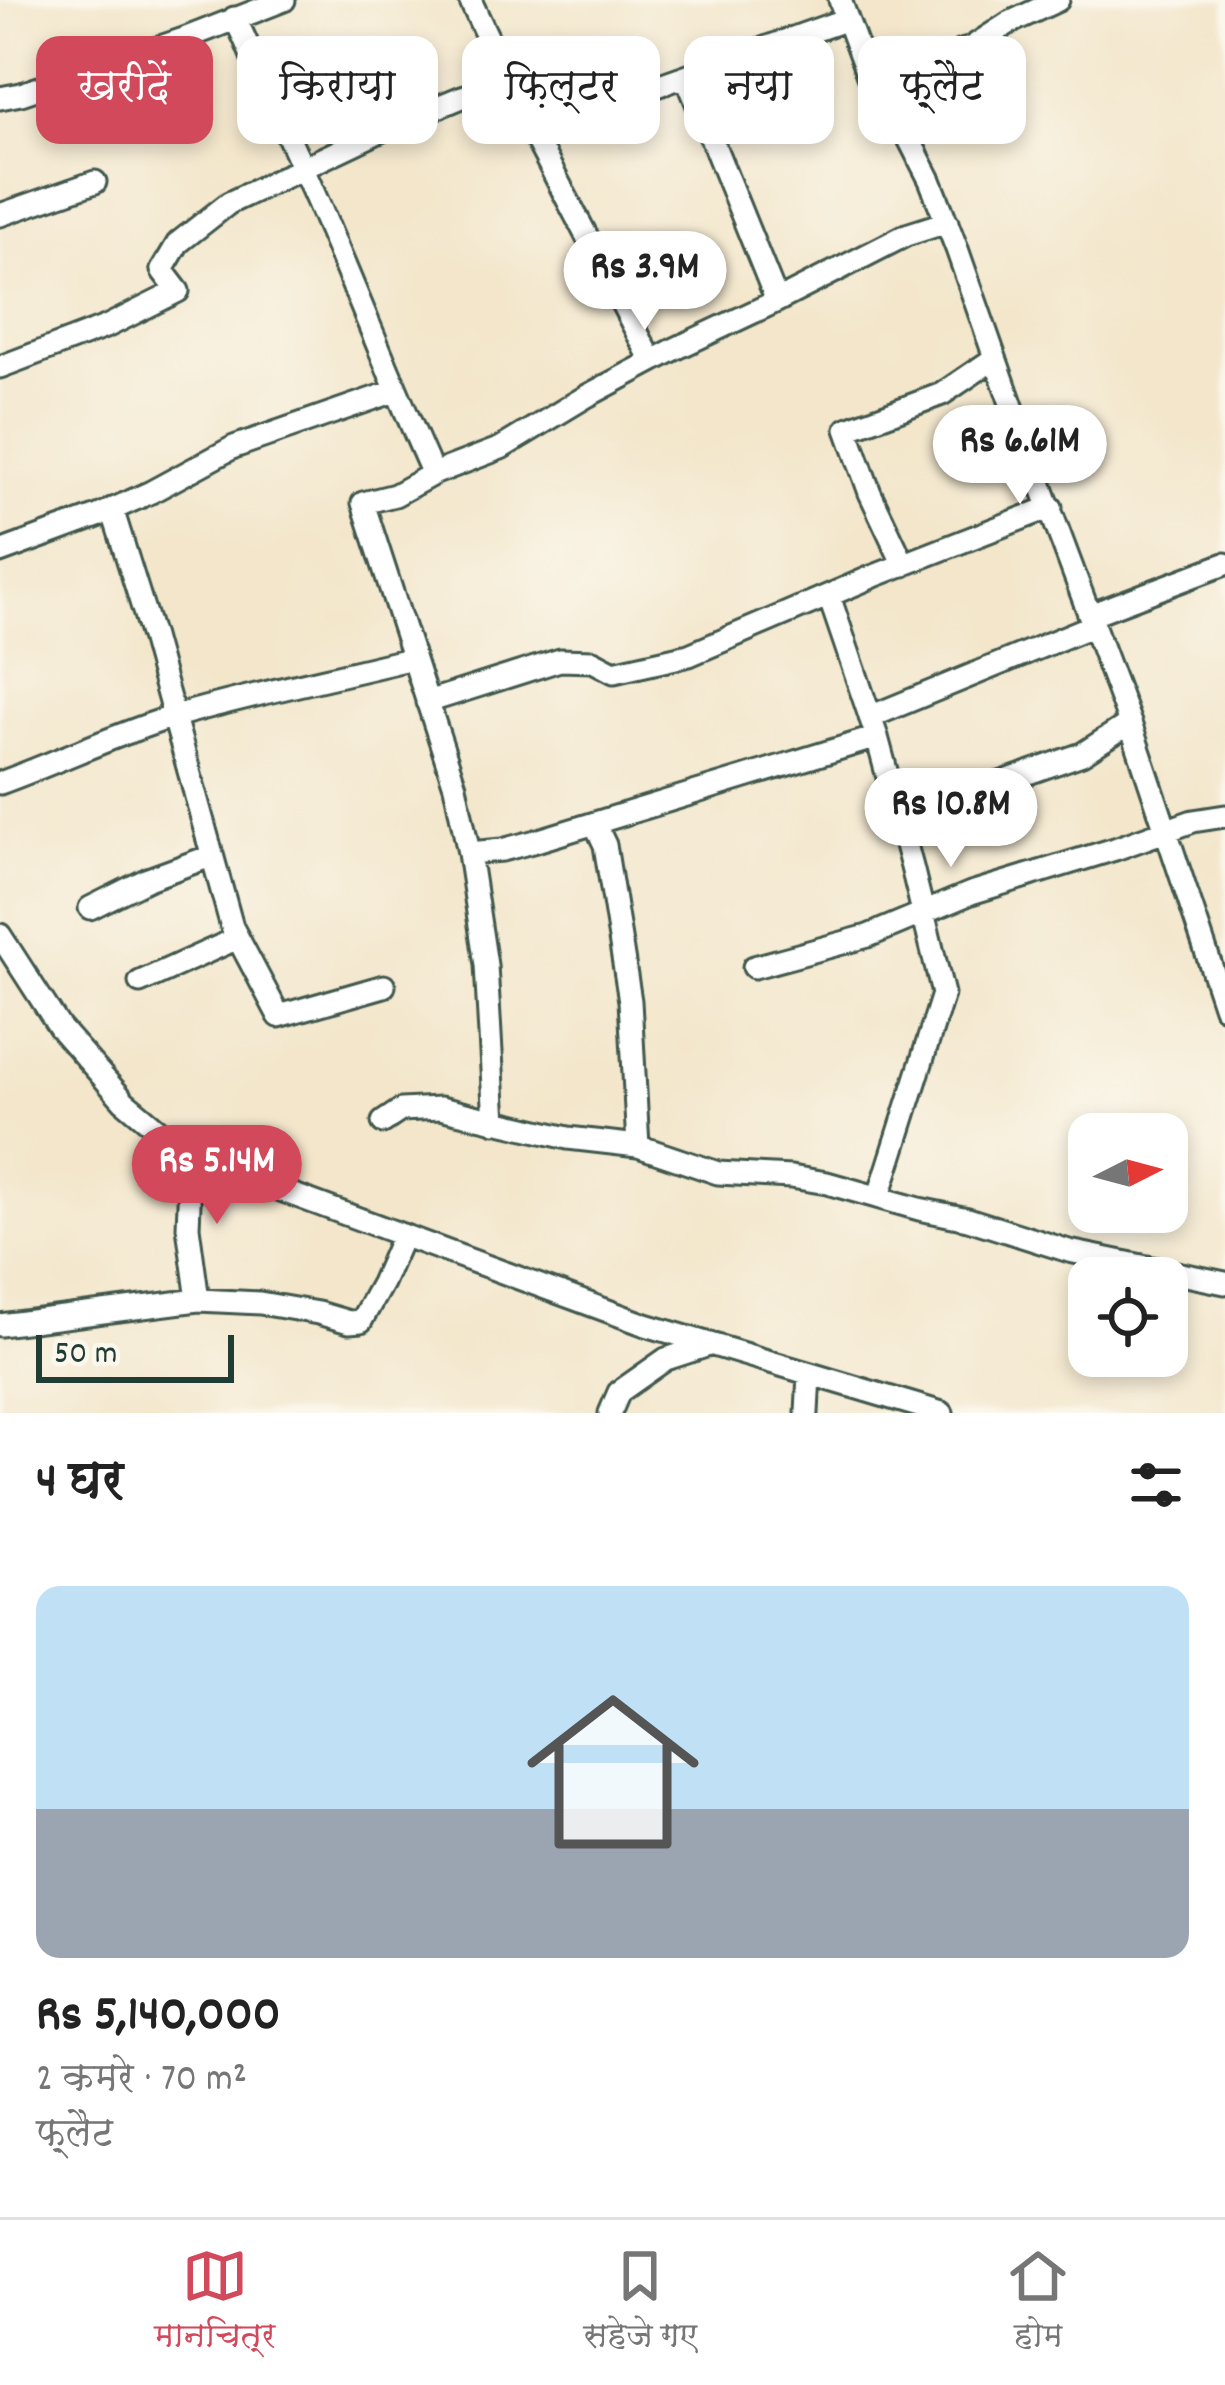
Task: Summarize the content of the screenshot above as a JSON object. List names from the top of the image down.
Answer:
{
  "scale_bar": "50 m",
  "north": "right",
  "page": {
    "chip": [
      "खरीदें",
      "किराया",
      "फ़िल्टर",
      "नया",
      "फ़्लैट"
    ],
    "price": [
      "Rs 3.9M",
      "Rs 6.61M",
      "Rs 10.8M",
      "Rs 5.14M"
    ],
    "scale": "50 m",
    "heading": "4 घर",
    "list": [
      {
        "name": "Rs 5,140,000",
        "note": "2 कमरे · 70 m² · फ़्लैट"
      }
    ],
    "tabs": ["मानचित्र", "सहेजे गए", "होम"]
  }
}
